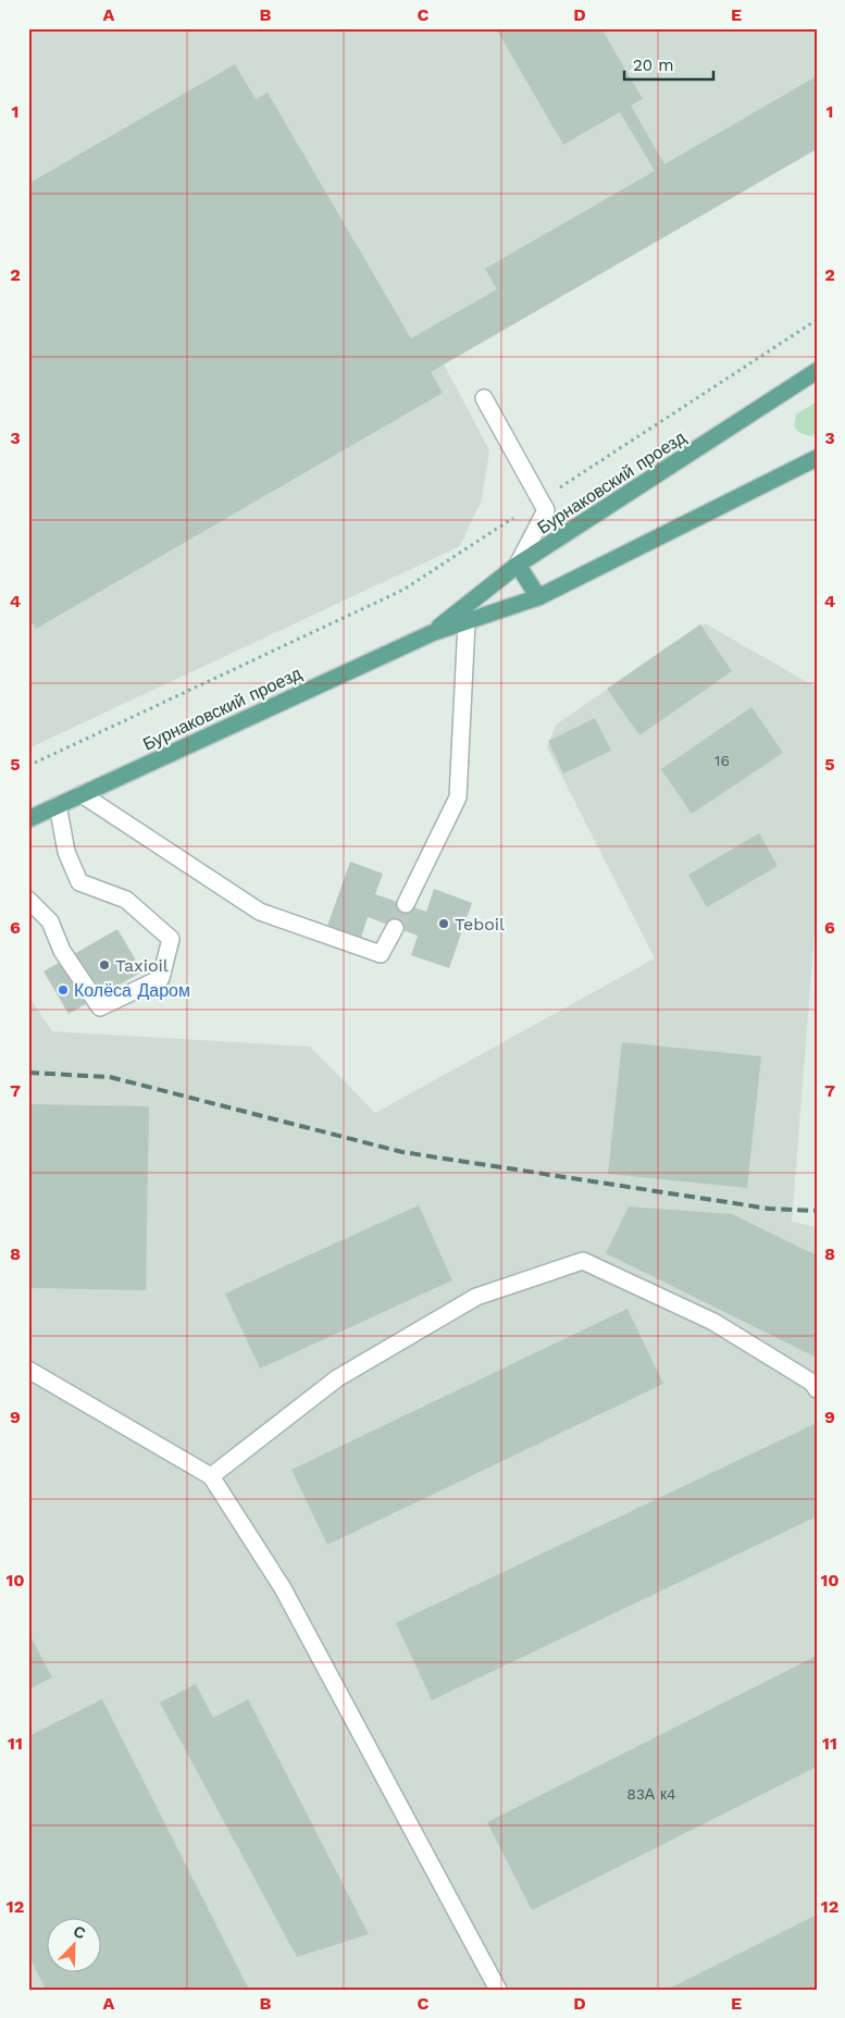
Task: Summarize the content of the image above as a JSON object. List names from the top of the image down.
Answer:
{
  "streets": {
    "main road": ["Бурнаковский проезд"]
  },
  "places": ["Teboil", "Taxioil", "Колёса Даром"],
  "house_numbers": ["16", "83А к4"],
  "scale_bar": "20 m",
  "north": "top right",
  "grid": {
    "columns": [
      "A",
      "B",
      "C",
      "D",
      "E"
    ],
    "rows": [
      "1",
      "2",
      "3",
      "4",
      "5",
      "6",
      "7",
      "8",
      "9",
      "10",
      "11",
      "12"
    ]
  }
}
